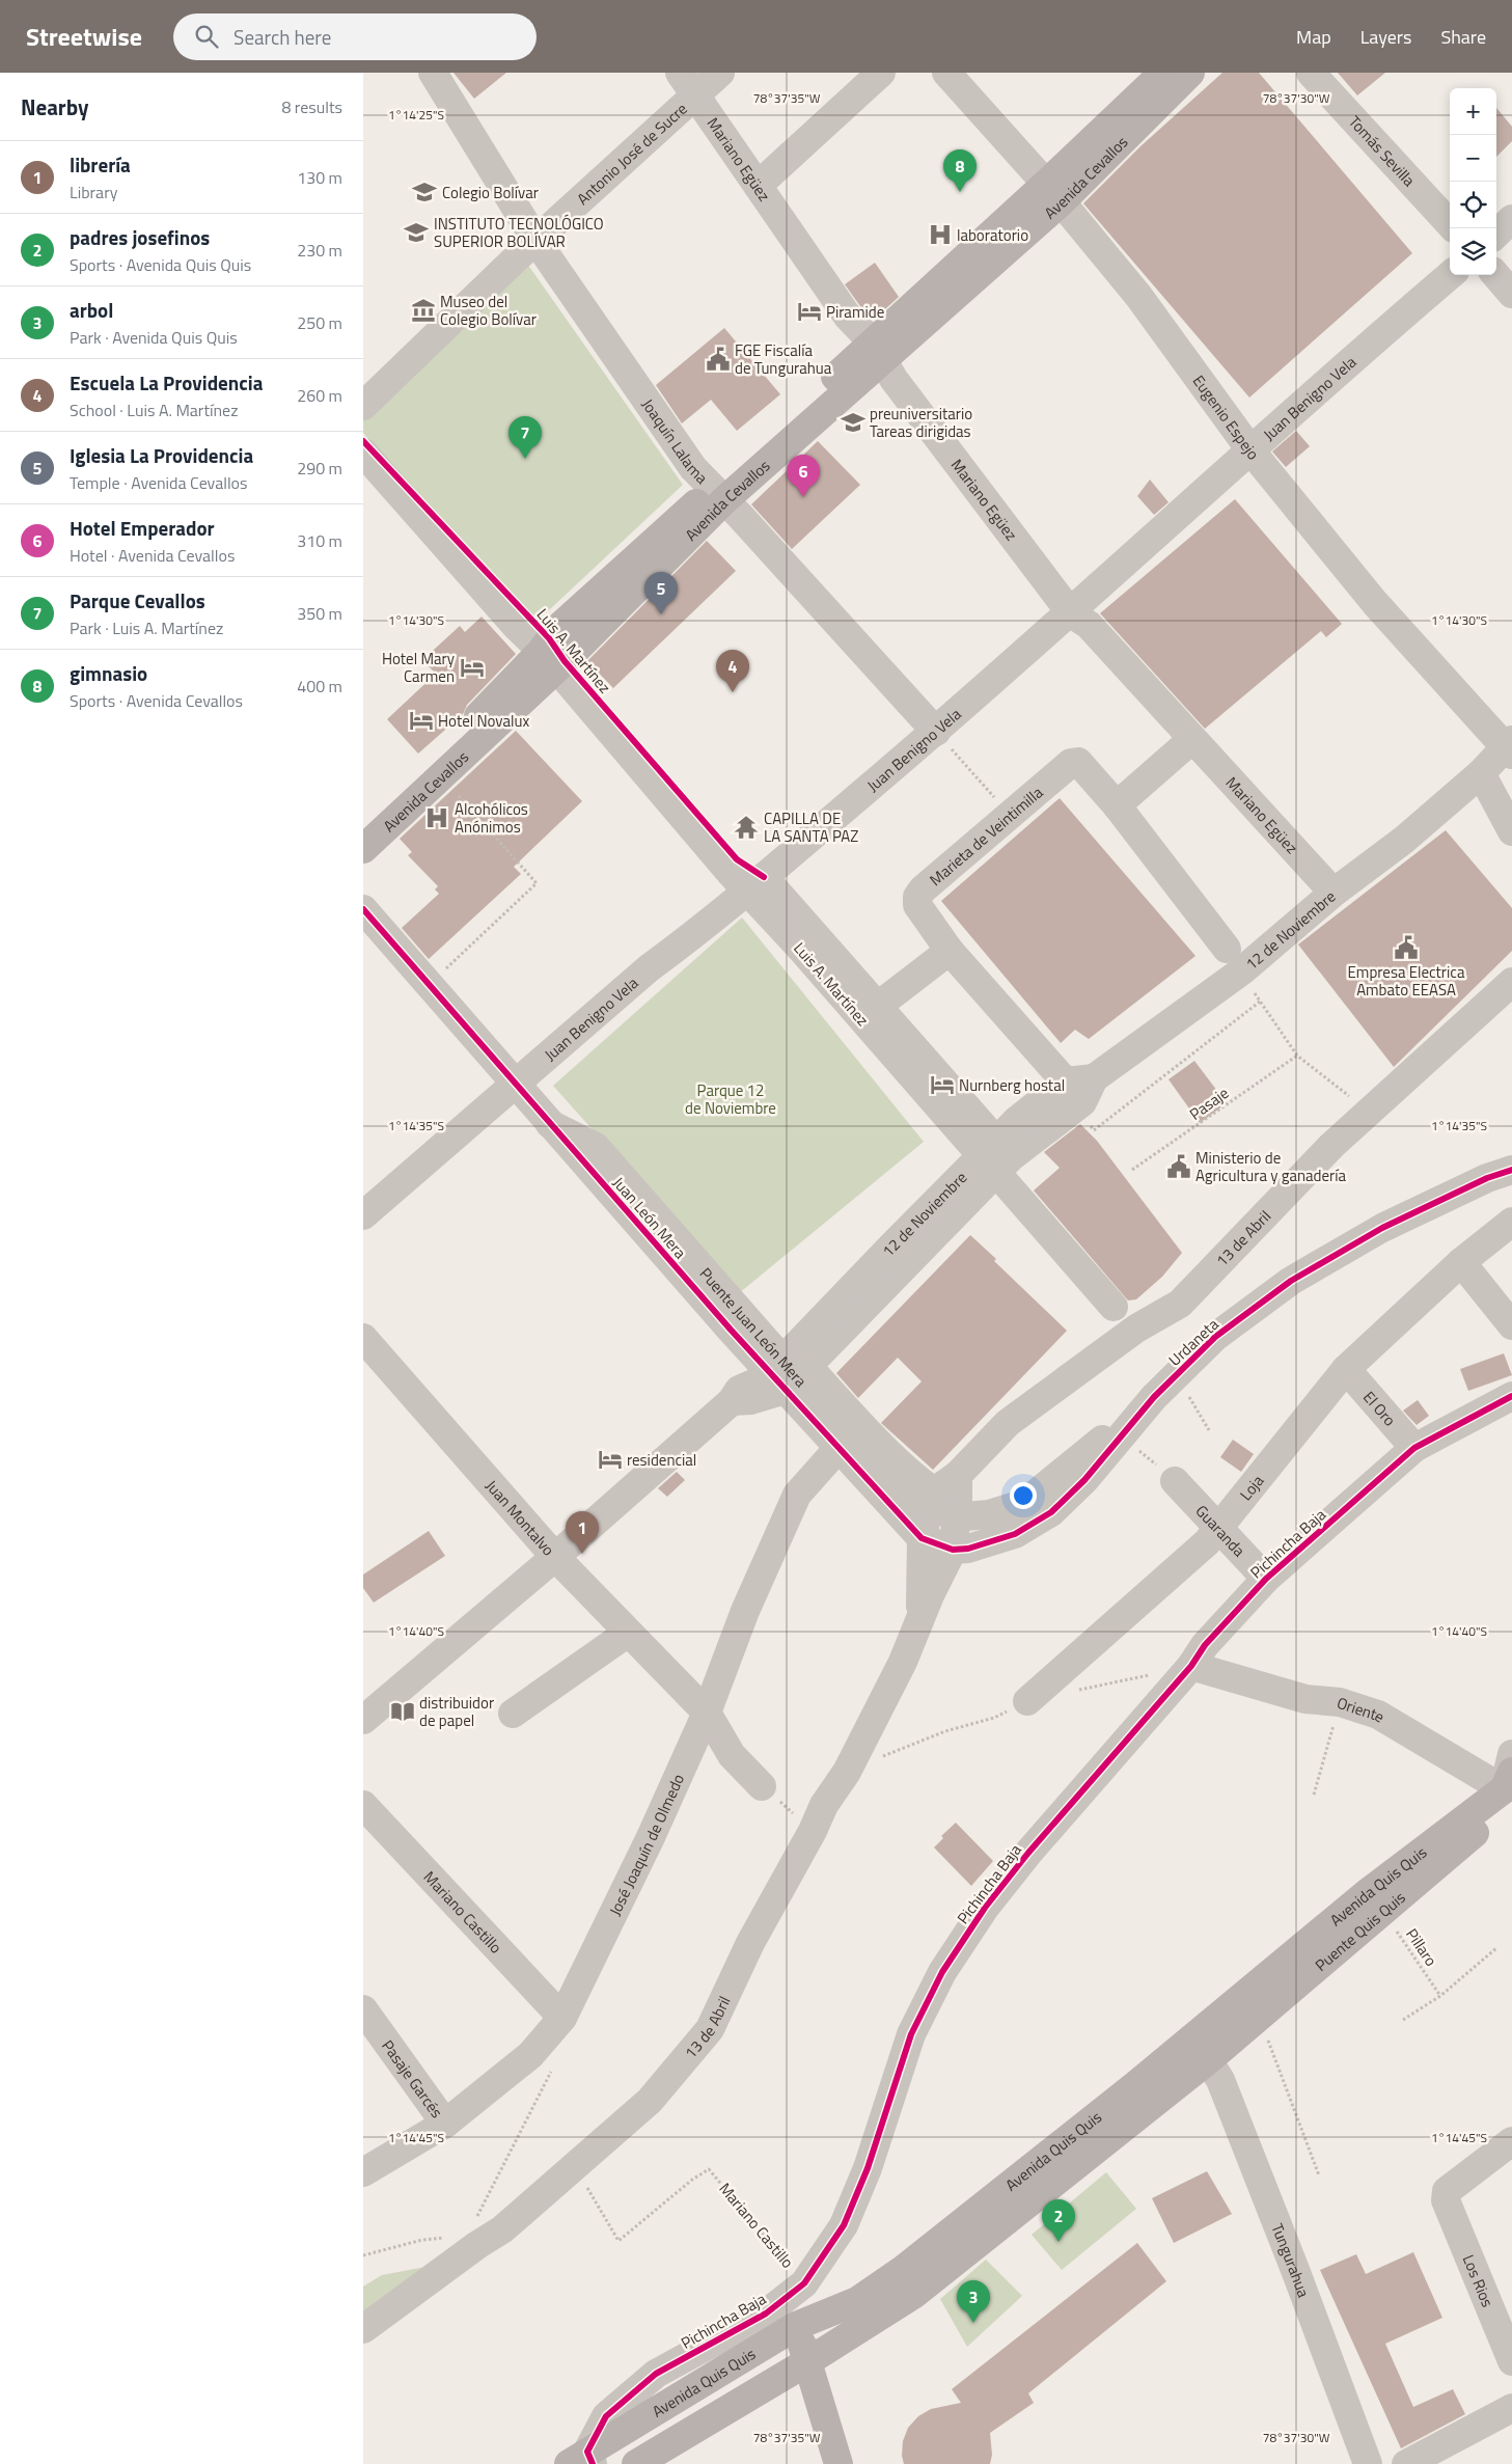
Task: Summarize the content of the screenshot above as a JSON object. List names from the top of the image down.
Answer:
{
  "streets": {
    "main road": ["Avenida Cevallos", "Avenida Quis Quis", "Puente Quis Quis"],
    "street": [
      "Tomás Sevilla",
      "Antonio José de Sucre",
      "Mariano Egüez",
      "Juan Benigno Vela",
      "Eugenio Espejo",
      "Joaquín Lalama",
      "Luis A. Martínez",
      "Marieta de Veintimilla",
      "12 de Noviembre",
      "Juan León Mera",
      "13 de Abril",
      "Puente Juan León Mera",
      "Urdaneta",
      "El Oro",
      "Loja",
      "Juan Montalvo",
      "Guaranda",
      "Pichincha Baja",
      "Oriente",
      "José Joaquín de Olmedo",
      "Mariano Castillo",
      "Pasaje Garcés",
      "Tungurahua",
      "Los Rios"
    ],
    "path": ["Pasaje", "Pillaro"]
  },
  "crossings": [
    ["Antonio José de Sucre", "Mariano Egüez"],
    ["Antonio José de Sucre", "Joaquín Lalama"],
    ["Mariano Egüez", "Avenida Cevallos"],
    ["Mariano Egüez", "Juan Benigno Vela"],
    ["Mariano Egüez", "12 de Noviembre"],
    ["Avenida Cevallos", "Eugenio Espejo"],
    ["Avenida Cevallos", "Joaquín Lalama"],
    ["Avenida Cevallos", "Luis A. Martínez"],
    ["Juan Benigno Vela", "Eugenio Espejo"],
    ["Juan Benigno Vela", "Joaquín Lalama"],
    ["Juan Benigno Vela", "Luis A. Martínez"],
    ["Juan Benigno Vela", "Juan León Mera"],
    ["Eugenio Espejo", "12 de Noviembre"],
    ["Luis A. Martínez", "12 de Noviembre"],
    ["Luis A. Martínez", "13 de Abril"],
    ["Marieta de Veintimilla", "12 de Noviembre"],
    ["12 de Noviembre", "Juan León Mera"],
    ["Juan León Mera", "13 de Abril"],
    ["Juan León Mera", "Puente Juan León Mera"],
    ["Juan León Mera", "Urdaneta"],
    ["Juan León Mera", "José Joaquín de Olmedo"],
    ["13 de Abril", "Puente Juan León Mera"],
    ["13 de Abril", "Urdaneta"],
    ["13 de Abril", "Mariano Castillo"],
    ["Puente Juan León Mera", "Urdaneta"],
    ["El Oro", "Loja"],
    ["El Oro", "Pichincha Baja"],
    ["Loja", "Guaranda"],
    ["Juan Montalvo", "José Joaquín de Olmedo"],
    ["Guaranda", "Pichincha Baja"],
    ["Pichincha Baja", "Oriente"],
    ["Pichincha Baja", "Avenida Quis Quis"],
    ["Pichincha Baja", "Mariano Castillo"],
    ["Oriente", "Avenida Quis Quis"],
    ["Oriente", "Puente Quis Quis"],
    ["José Joaquín de Olmedo", "Mariano Castillo"],
    ["José Joaquín de Olmedo", "Pasaje Garcés"],
    ["Avenida Quis Quis", "Puente Quis Quis"],
    ["Avenida Quis Quis", "Tungurahua"],
    ["Puente Quis Quis", "Pillaro"],
    ["Puente Quis Quis", "Tungurahua"]
  ],
  "parks": ["Parque 12 de Noviembre"],
  "places": {
    "school or university": ["Colegio Bolívar", "INSTITUTO TECNOLÓGICO SUPERIOR BOLÍVAR", "preuniversitario Tareas dirigidas"],
    "hospital": ["laboratorio", "Alcohólicos Anónimos"],
    "museum": ["Museo del Colegio Bolívar"],
    "hotel": [
      "Piramide",
      "Hotel Mary Carmen",
      "Hotel Novalux",
      "Nurnberg hostal",
      "residencial"
    ],
    "public building": ["FGE Fiscalía de Tungurahua", "Empresa Electrica Ambato EEASA", "Ministerio de Agricultura y ganadería"],
    "temple": ["CAPILLA DE LA SANTA PAZ"],
    "library": ["distribuidor de papel"]
  },
  "page": {
    "header": "Streetwise",
    "search": "Search here",
    "nav": ["Map", "Layers", "Share"],
    "heading": ["Nearby", "8 results"],
    "map_buttons": ["+", "−"],
    "list": [
      {
        "mark": "1",
        "name": "librería",
        "note": "Library",
        "value": "130 m"
      },
      {
        "mark": "2",
        "name": "padres josefinos",
        "note": "Sports · Avenida Quis Quis",
        "value": "230 m"
      },
      {
        "mark": "3",
        "name": "arbol",
        "note": "Park · Avenida Quis Quis",
        "value": "250 m"
      },
      {
        "mark": "4",
        "name": "Escuela La Providencia",
        "note": "School · Luis A. Martínez",
        "value": "260 m"
      },
      {
        "mark": "5",
        "name": "Iglesia La Providencia",
        "note": "Temple · Avenida Cevallos",
        "value": "290 m"
      },
      {
        "mark": "6",
        "name": "Hotel Emperador",
        "note": "Hotel · Avenida Cevallos",
        "value": "310 m"
      },
      {
        "mark": "7",
        "name": "Parque Cevallos",
        "note": "Park · Luis A. Martínez",
        "value": "350 m"
      },
      {
        "mark": "8",
        "name": "gimnasio",
        "note": "Sports · Avenida Cevallos",
        "value": "400 m"
      }
    ],
    "pins": [
      "8",
      "7",
      "6",
      "5",
      "4",
      "1",
      "2",
      "3"
    ]
  },
  "coordinates": [
    "78°37'35\"W",
    "78°37'30\"W",
    "1°14'25\"S",
    "1°14'30\"S",
    "1°14'35\"S",
    "1°14'40\"S",
    "1°14'45\"S"
  ]
}
